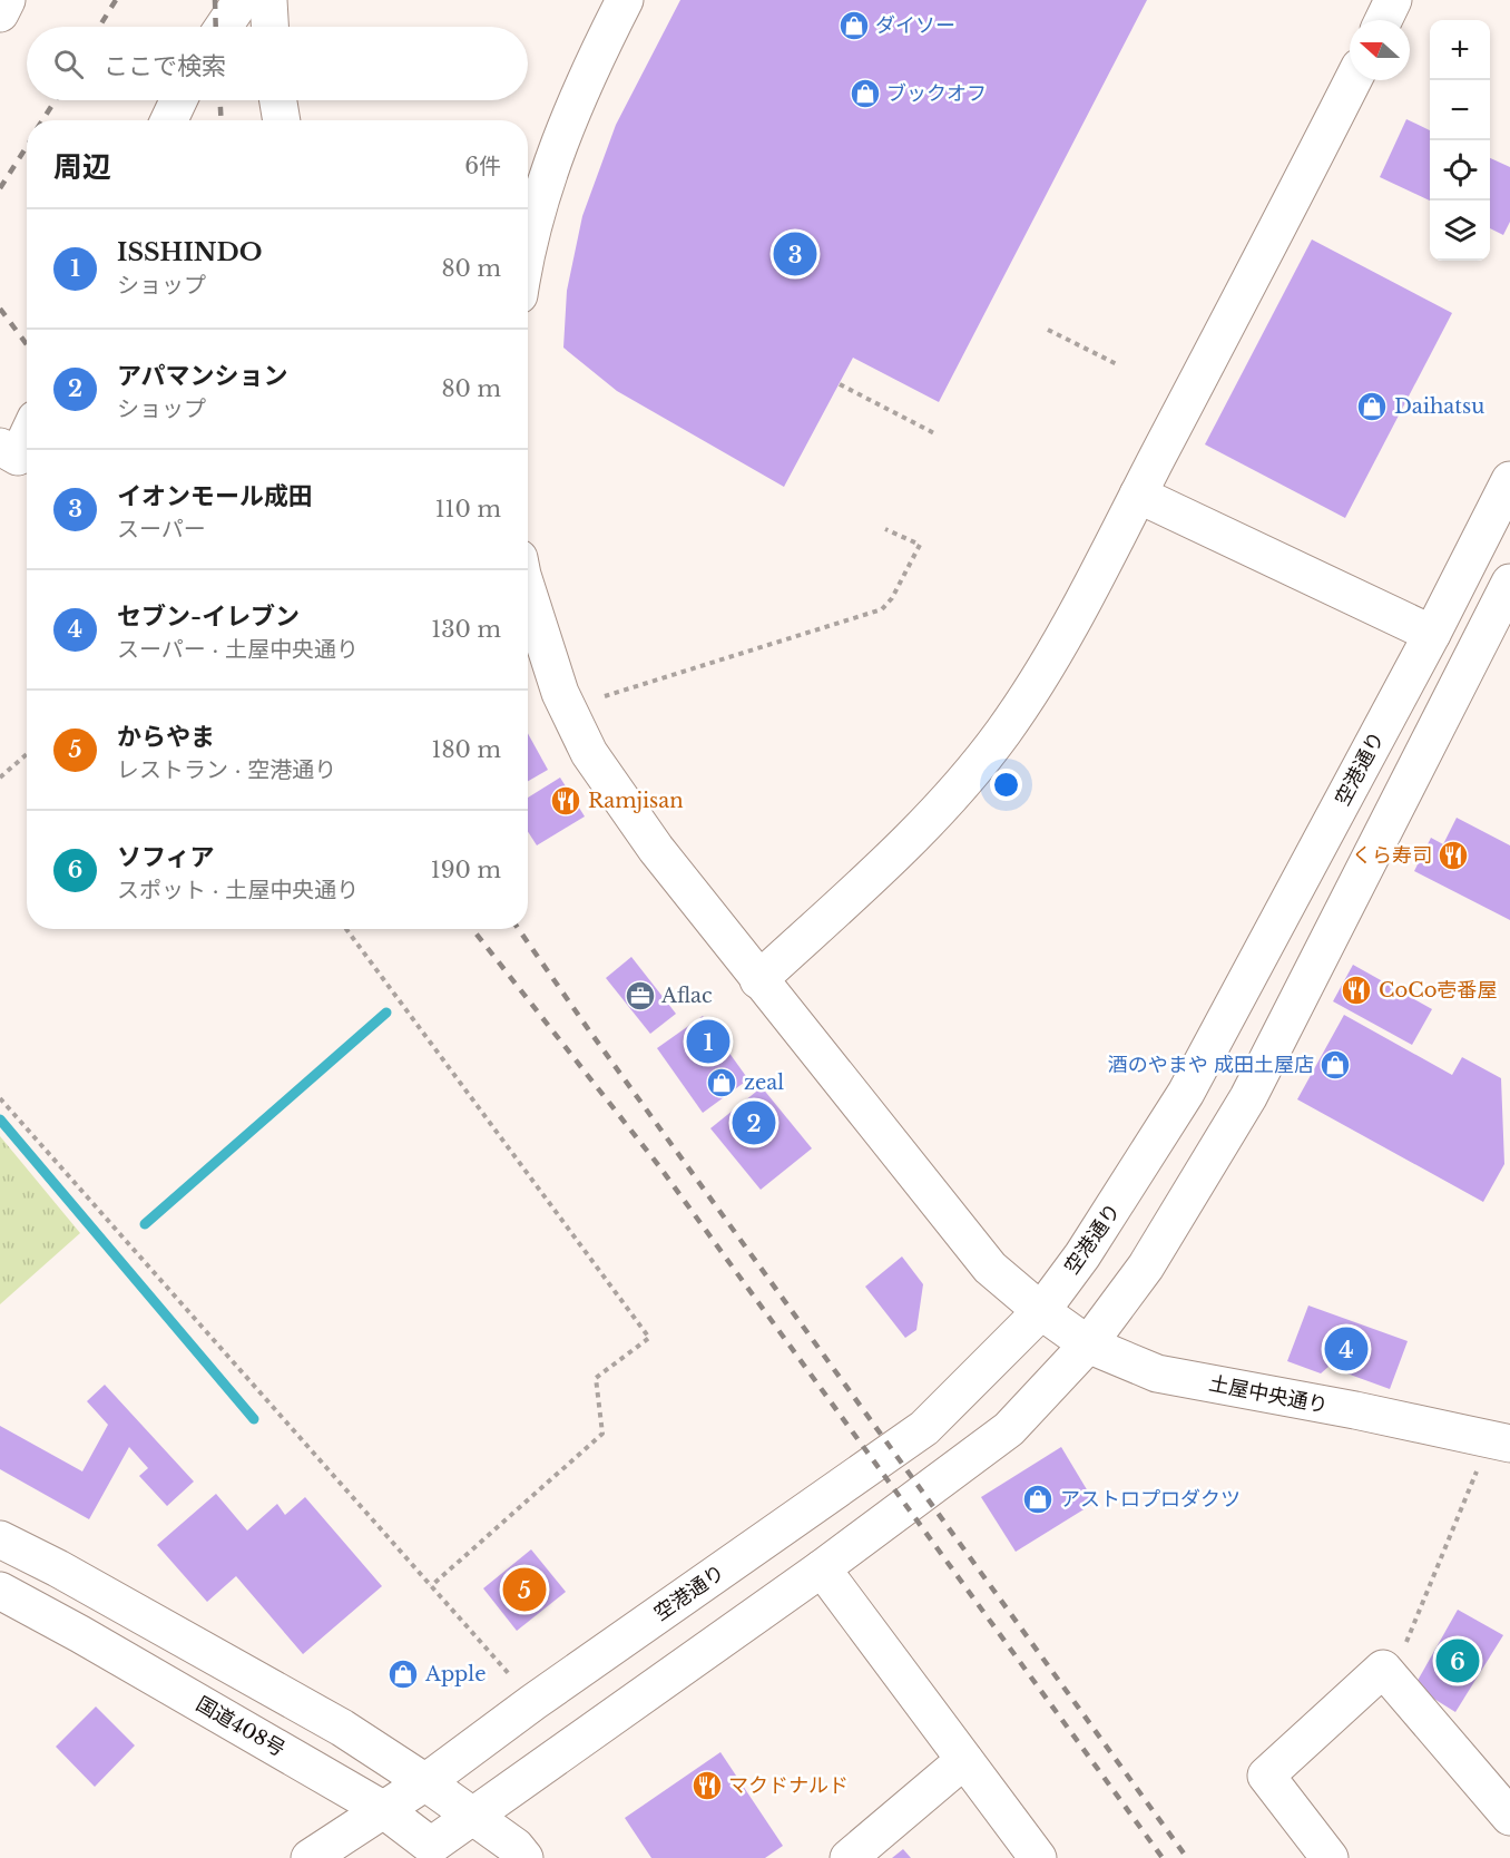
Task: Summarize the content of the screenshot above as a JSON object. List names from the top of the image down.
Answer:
{
  "streets": {
    "main road": ["空港通り", "土屋中央通り", "国道408号"]
  },
  "crossings": [
    ["空港通り", "土屋中央通り"],
    ["空港通り", "国道408号"]
  ],
  "places": {
    "shop": [
      "ダイソー",
      "ブックオフ",
      "Daihatsu",
      "酒のやまや 成田土屋店",
      "zeal",
      "アストロプロダクツ",
      "Apple"
    ],
    "restaurant": [
      "Ramjisan",
      "くら寿司",
      "CoCo壱番屋",
      "マクドナルド"
    ],
    "office": ["Aflac"]
  },
  "north": "left",
  "page": {
    "map_buttons": ["+", "−"],
    "search": "ここで検索",
    "heading": ["周辺", "6件"],
    "list": [
      {
        "mark": "1",
        "name": "ISSHINDO",
        "note": "ショップ",
        "value": "80 m"
      },
      {
        "mark": "2",
        "name": "アパマンション",
        "note": "ショップ",
        "value": "80 m"
      },
      {
        "mark": "3",
        "name": "イオンモール成田",
        "note": "スーパー",
        "value": "110 m"
      },
      {
        "mark": "4",
        "name": "セブン-イレブン",
        "note": "スーパー · 土屋中央通り",
        "value": "130 m"
      },
      {
        "mark": "5",
        "name": "からやま",
        "note": "レストラン · 空港通り",
        "value": "180 m"
      },
      {
        "mark": "6",
        "name": "ソフィア",
        "note": "スポット · 土屋中央通り",
        "value": "190 m"
      }
    ],
    "pins": [
      "3",
      "1",
      "2",
      "4",
      "5",
      "6"
    ]
  }
}
